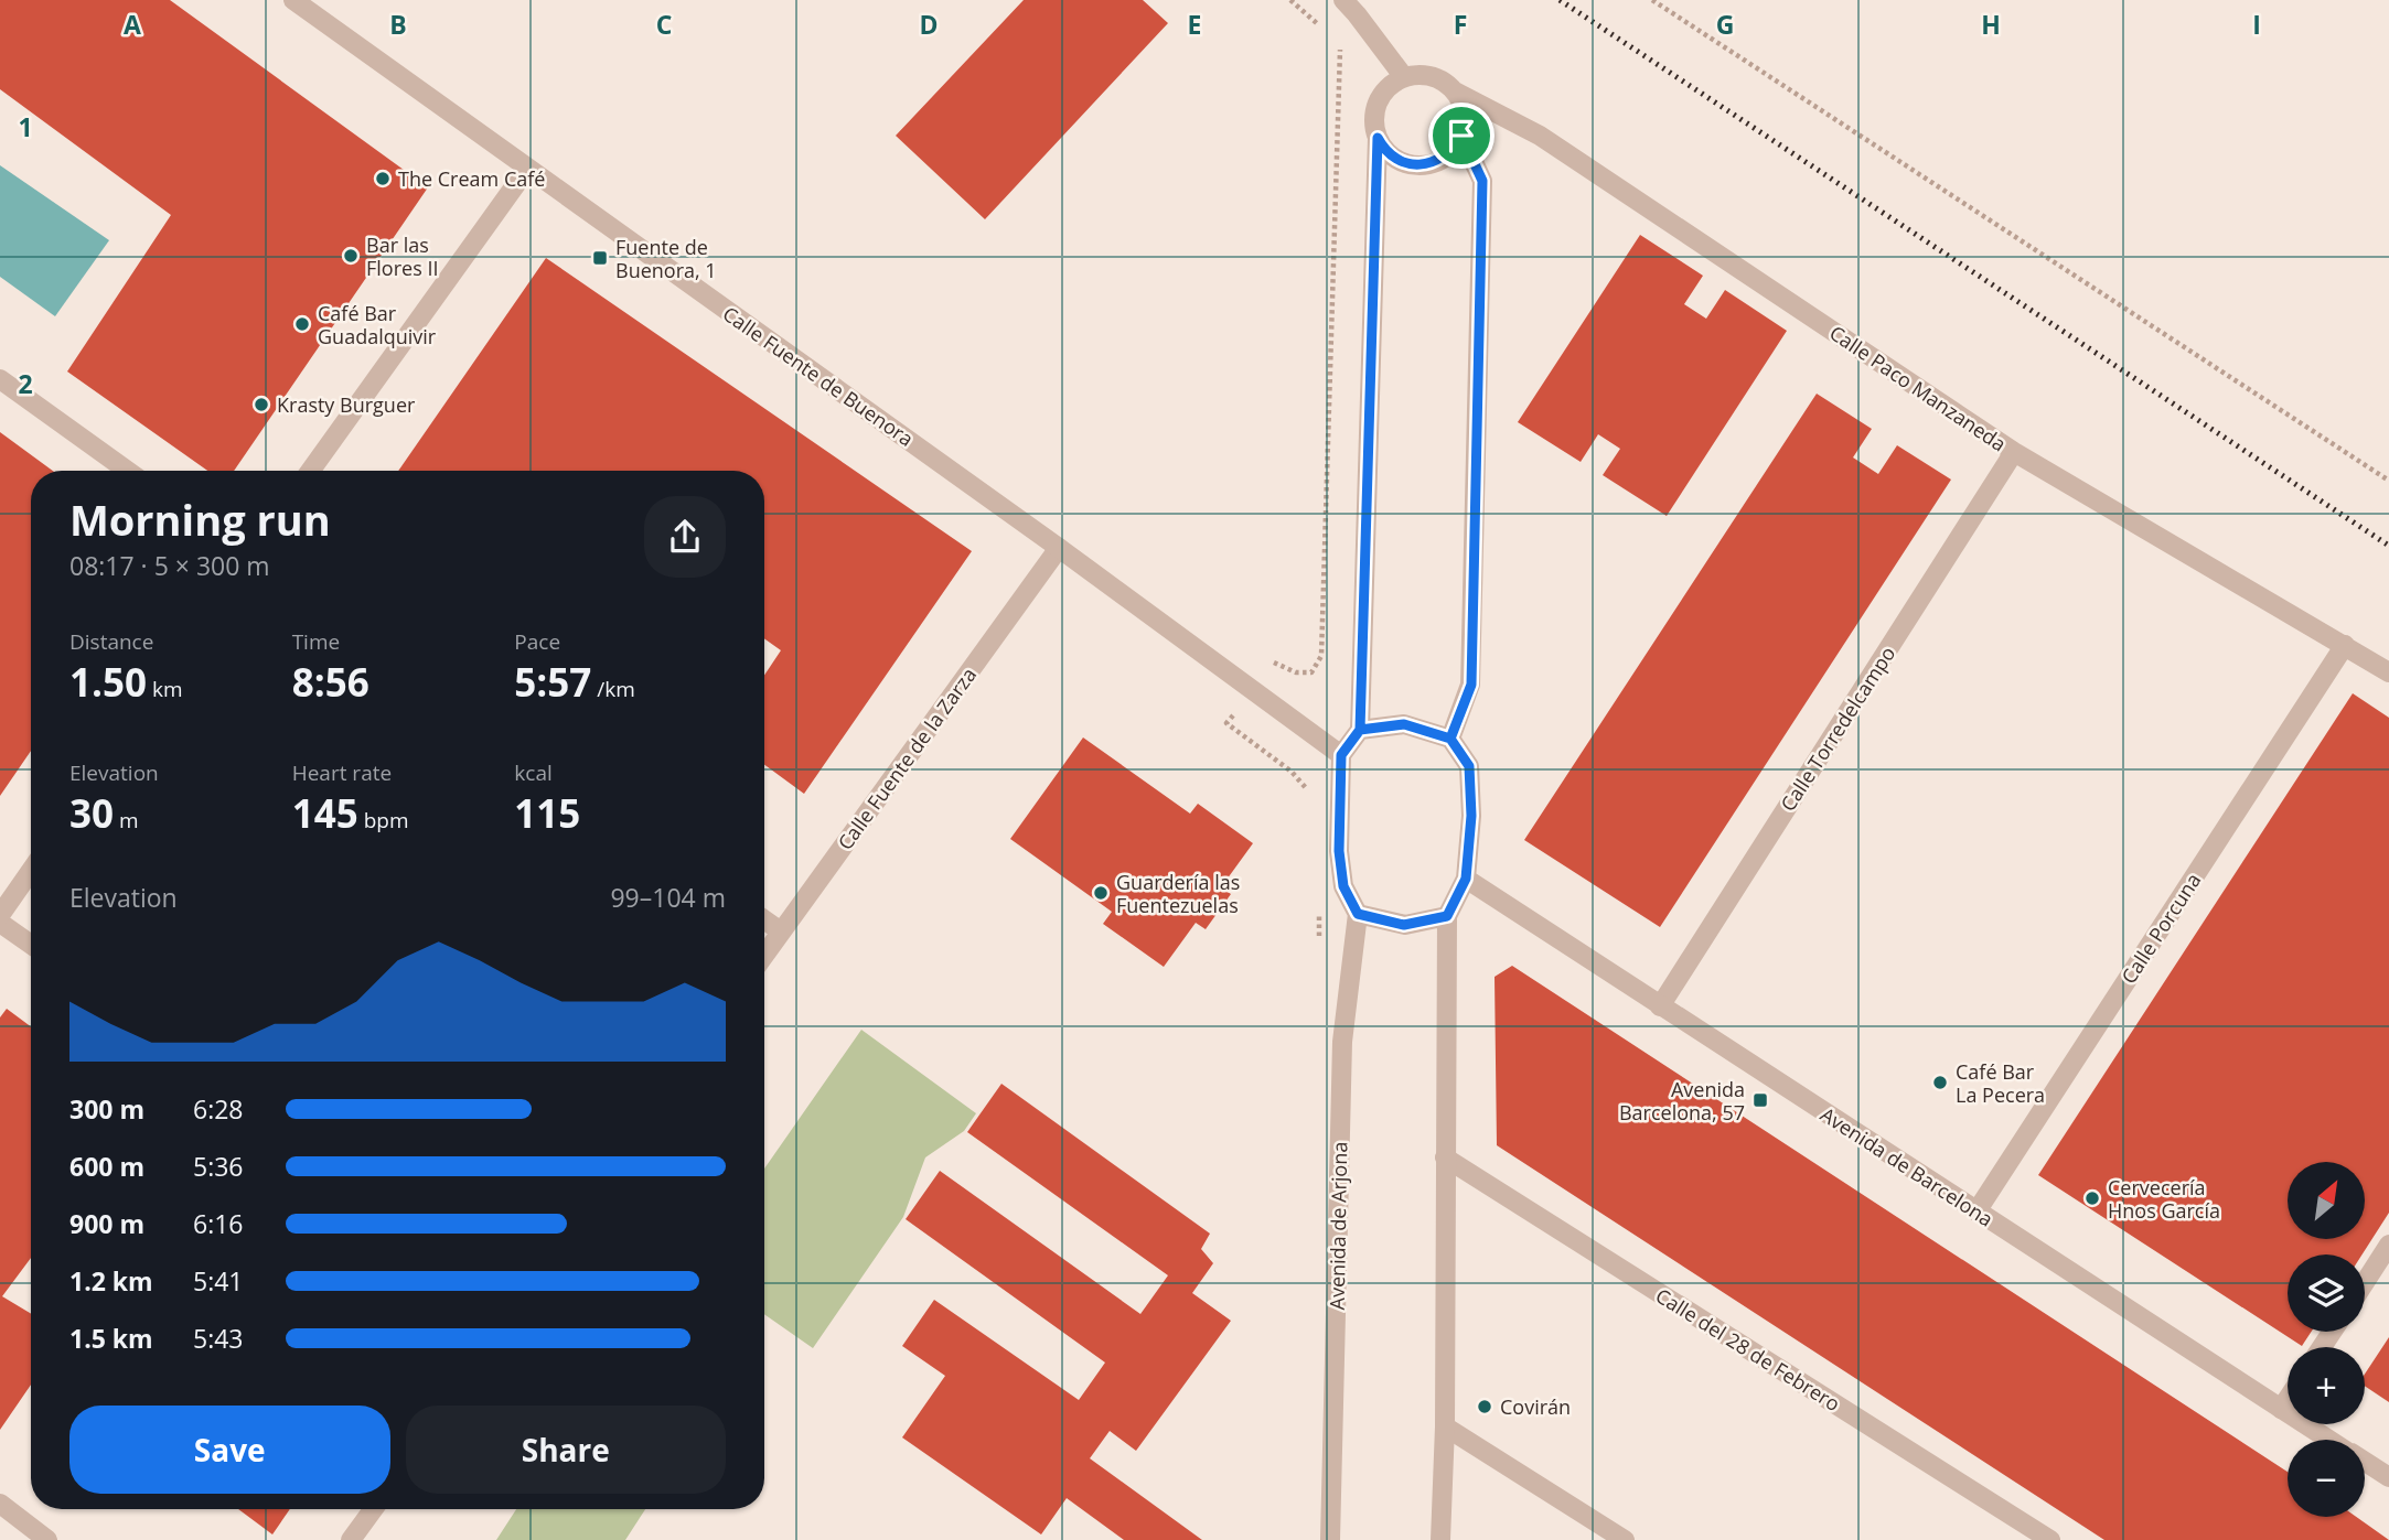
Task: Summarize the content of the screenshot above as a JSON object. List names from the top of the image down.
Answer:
{
  "streets": {
    "street": [
      "Calle Fuente de Buenora",
      "Calle Paco Manzaneda",
      "Calle Torredelcampo",
      "Calle Fuente de la Zarza",
      "Calle Porcuna",
      "Avenida de Barcelona",
      "Avenida de Arjona",
      "Calle del 28 de Febrero"
    ]
  },
  "crossings": [
    ["Calle Fuente de Buenora", "Calle Fuente de la Zarza"],
    ["Calle Fuente de Buenora", "Avenida de Barcelona"],
    ["Calle Fuente de Buenora", "Avenida de Arjona"],
    ["Calle Paco Manzaneda", "Calle Torredelcampo"],
    ["Calle Paco Manzaneda", "Calle Porcuna"],
    ["Calle Torredelcampo", "Avenida de Barcelona"],
    ["Calle Porcuna", "Avenida de Barcelona"],
    ["Avenida de Barcelona", "Avenida de Arjona"]
  ],
  "places": {
    "other": [
      "The Cream Café",
      "Bar las Flores II",
      "Café Bar Guadalquivir",
      "Krasty Burguer",
      "Guardería las Fuentezuelas",
      "Café Bar La Pecera",
      "Cervecería Hnos García",
      "Covirán"
    ],
    "transit": ["Fuente de Buenora, 1", "Avenida Barcelona, 57"]
  },
  "north": "top right",
  "page": {
    "heading": ["Morning run", "08:17 · 5 × 300 m"],
    "stats": [
      ["Distance", "1.50 km"],
      ["Time", "8:56"],
      ["Pace", "5:57 /km"],
      ["Elevation", "30 m"],
      ["Heart rate", "145 bpm"],
      ["kcal", "115"]
    ],
    "chart": ["Elevation", "99–104 m"],
    "list": [
      {
        "name": "300 m",
        "note": "6:28"
      },
      {
        "name": "600 m",
        "note": "5:36"
      },
      {
        "name": "900 m",
        "note": "6:16"
      },
      {
        "name": "1.2 km",
        "note": "5:41"
      },
      {
        "name": "1.5 km",
        "note": "5:43"
      }
    ],
    "map_buttons": ["+", "−"],
    "buttons": ["Save", "Share"]
  },
  "grid": {
    "columns": [
      "A",
      "B",
      "C",
      "D",
      "E",
      "F",
      "G",
      "H",
      "I"
    ],
    "rows": ["1", "2"]
  }
}
